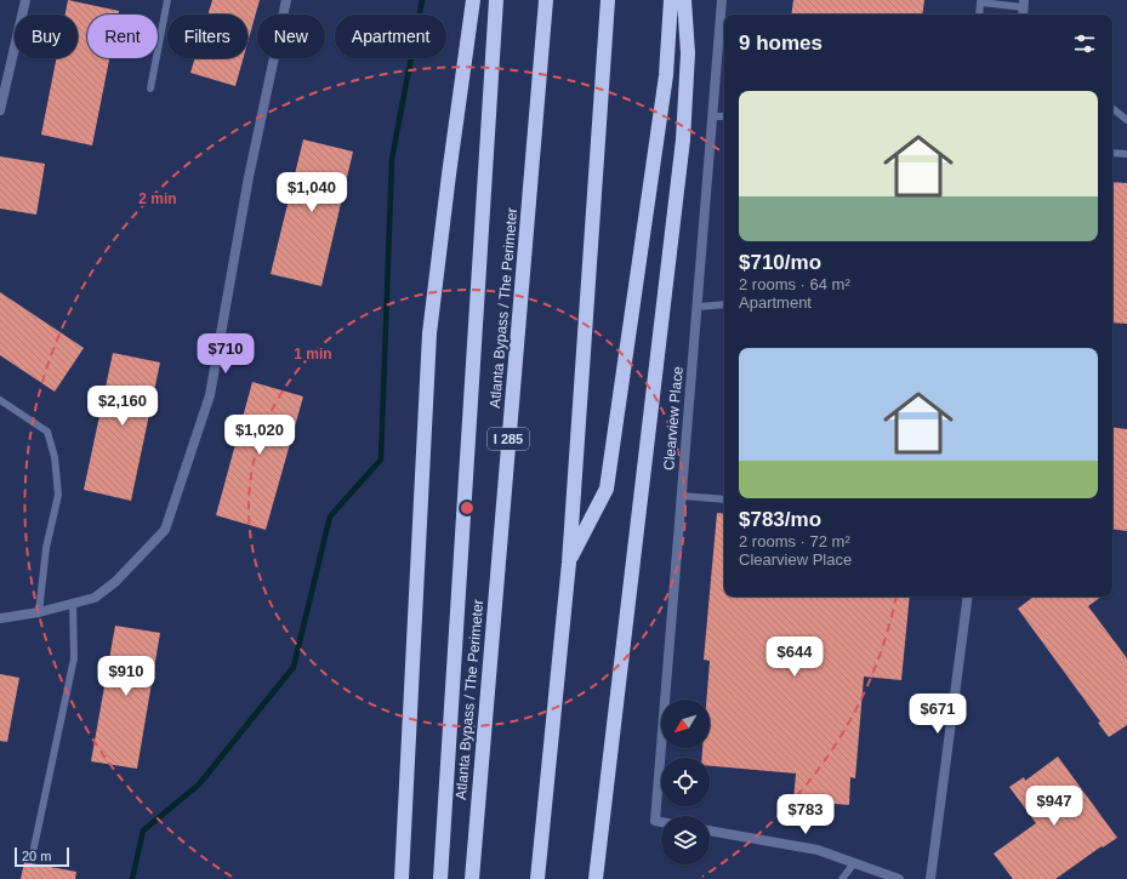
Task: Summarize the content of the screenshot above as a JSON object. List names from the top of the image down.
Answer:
{
  "streets": {
    "highway": ["Atlanta Bypass / The Perimeter", "I 285"],
    "street": ["Clearview Place"]
  },
  "scale_bar": "20 m",
  "north": "bottom left",
  "page": {
    "chip": [
      "Buy",
      "Rent",
      "Filters",
      "New",
      "Apartment"
    ],
    "heading": "9 homes",
    "list": [
      {
        "name": "$710/mo",
        "note": "2 rooms · 64 m² · Apartment"
      },
      {
        "name": "$783/mo",
        "note": "2 rooms · 72 m² · Clearview Place"
      }
    ],
    "price": [
      "$1,040",
      "$710",
      "$2,160",
      "$1,020",
      "$644",
      "$910",
      "$671",
      "$947",
      "$783"
    ],
    "scale": "20 m"
  },
  "rings": ["2 min", "1 min"]
}
